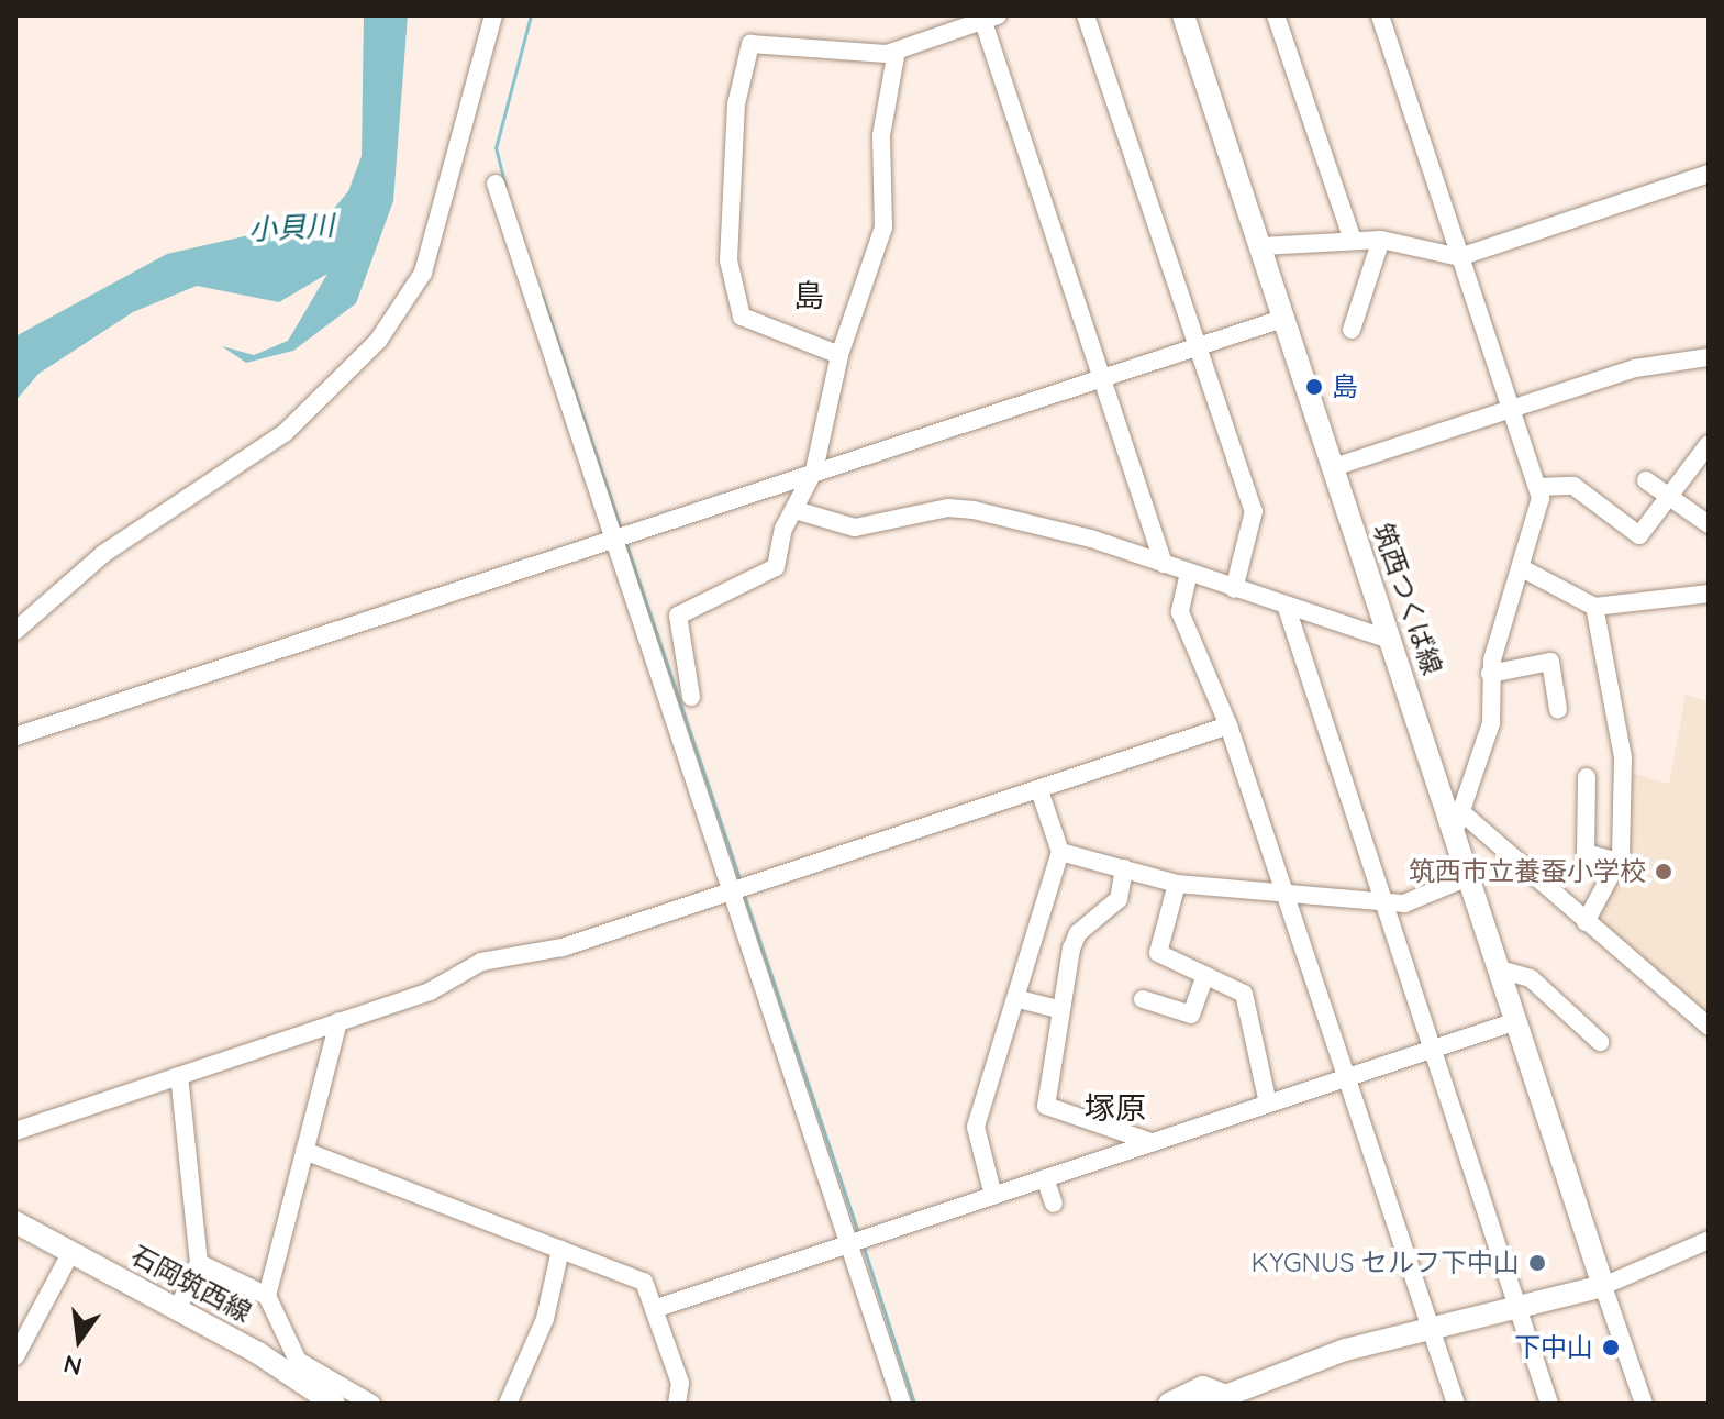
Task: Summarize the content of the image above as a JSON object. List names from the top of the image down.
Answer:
{
  "streets": {
    "main road": ["筑西つくば線", "石岡筑西線"]
  },
  "districts": ["島", "塚原"],
  "water": ["小貝川"],
  "places": [
    "島",
    "筑西市立養蚕小学校",
    "KYGNUS セルフ下中山",
    "下中山"
  ],
  "north": "bottom"
}
